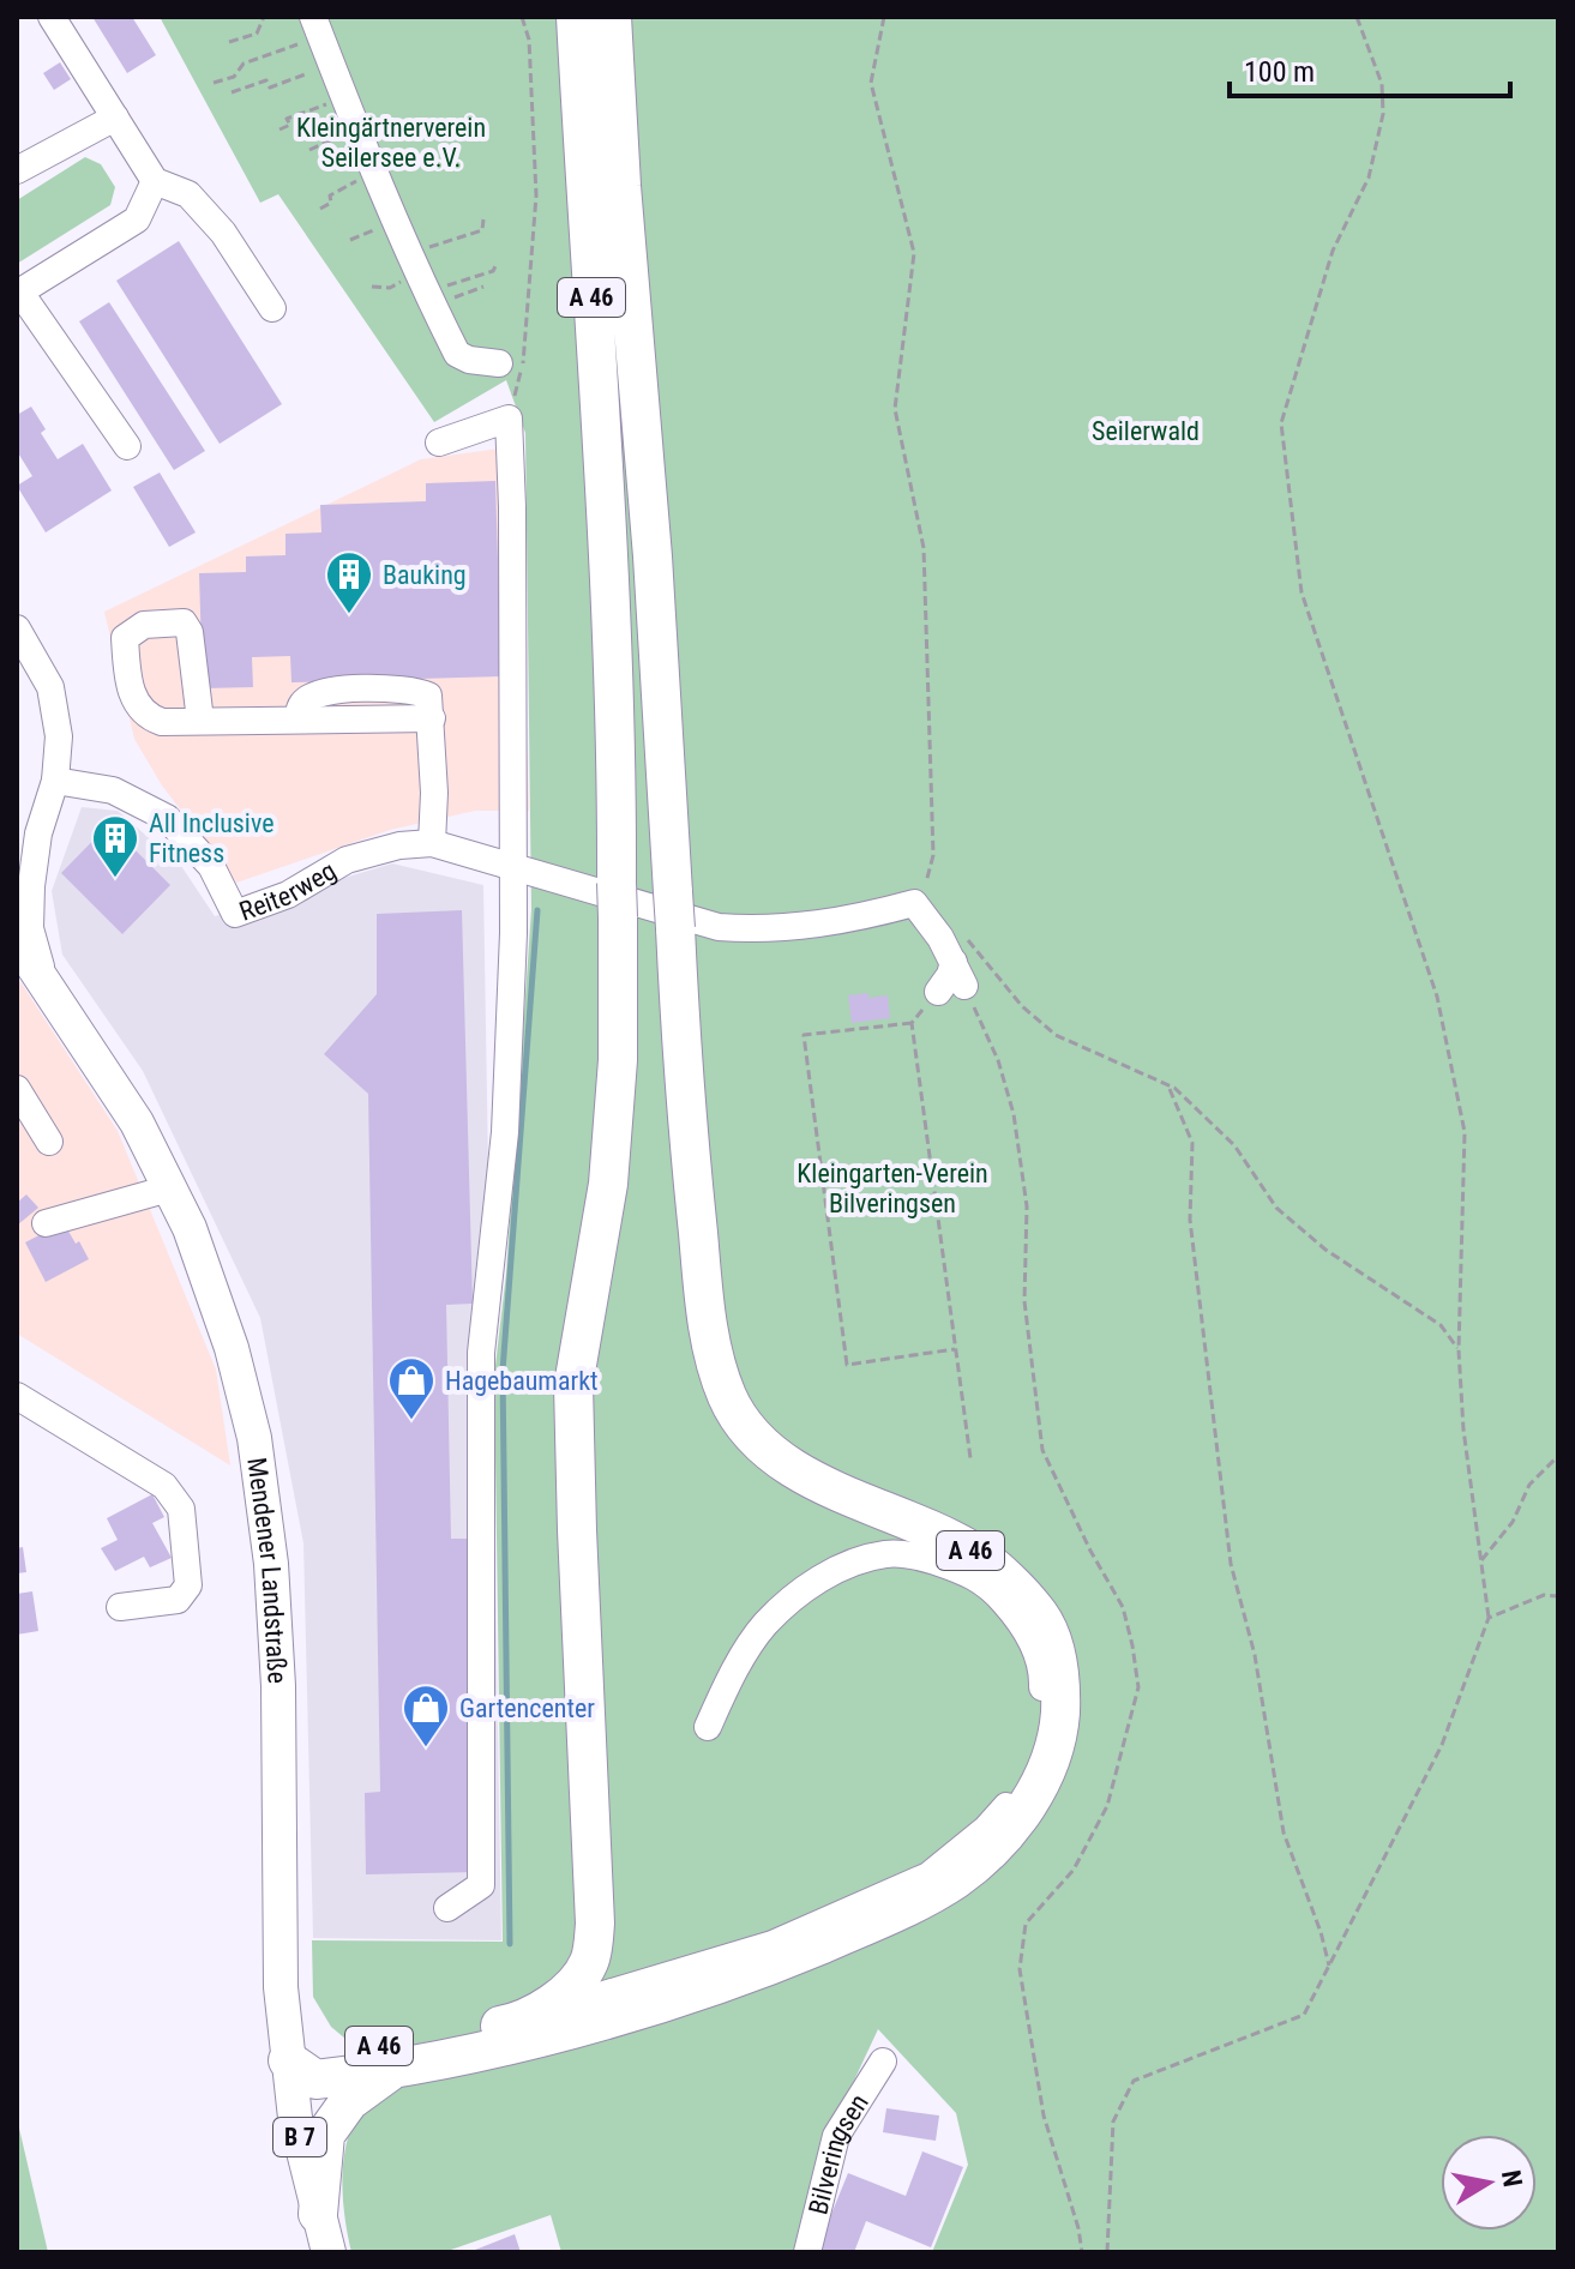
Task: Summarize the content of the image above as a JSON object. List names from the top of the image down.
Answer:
{
  "streets": {
    "highway": ["A 46"],
    "main road": ["Mendener Landstraße", "B 7"],
    "street": ["Reiterweg", "Bilveringsen"]
  },
  "crossings": [
    ["A 46", "Mendener Landstraße"]
  ],
  "parks": ["Kleingärtnerverein Seilersee e.V.", "Seilerwald", "Kleingarten-Verein Bilveringsen"],
  "places": {
    "building": ["Bauking", "All Inclusive Fitness"],
    "shop": ["Hagebaumarkt", "Gartencenter"]
  },
  "scale_bar": "100 m",
  "north": "right"
}
